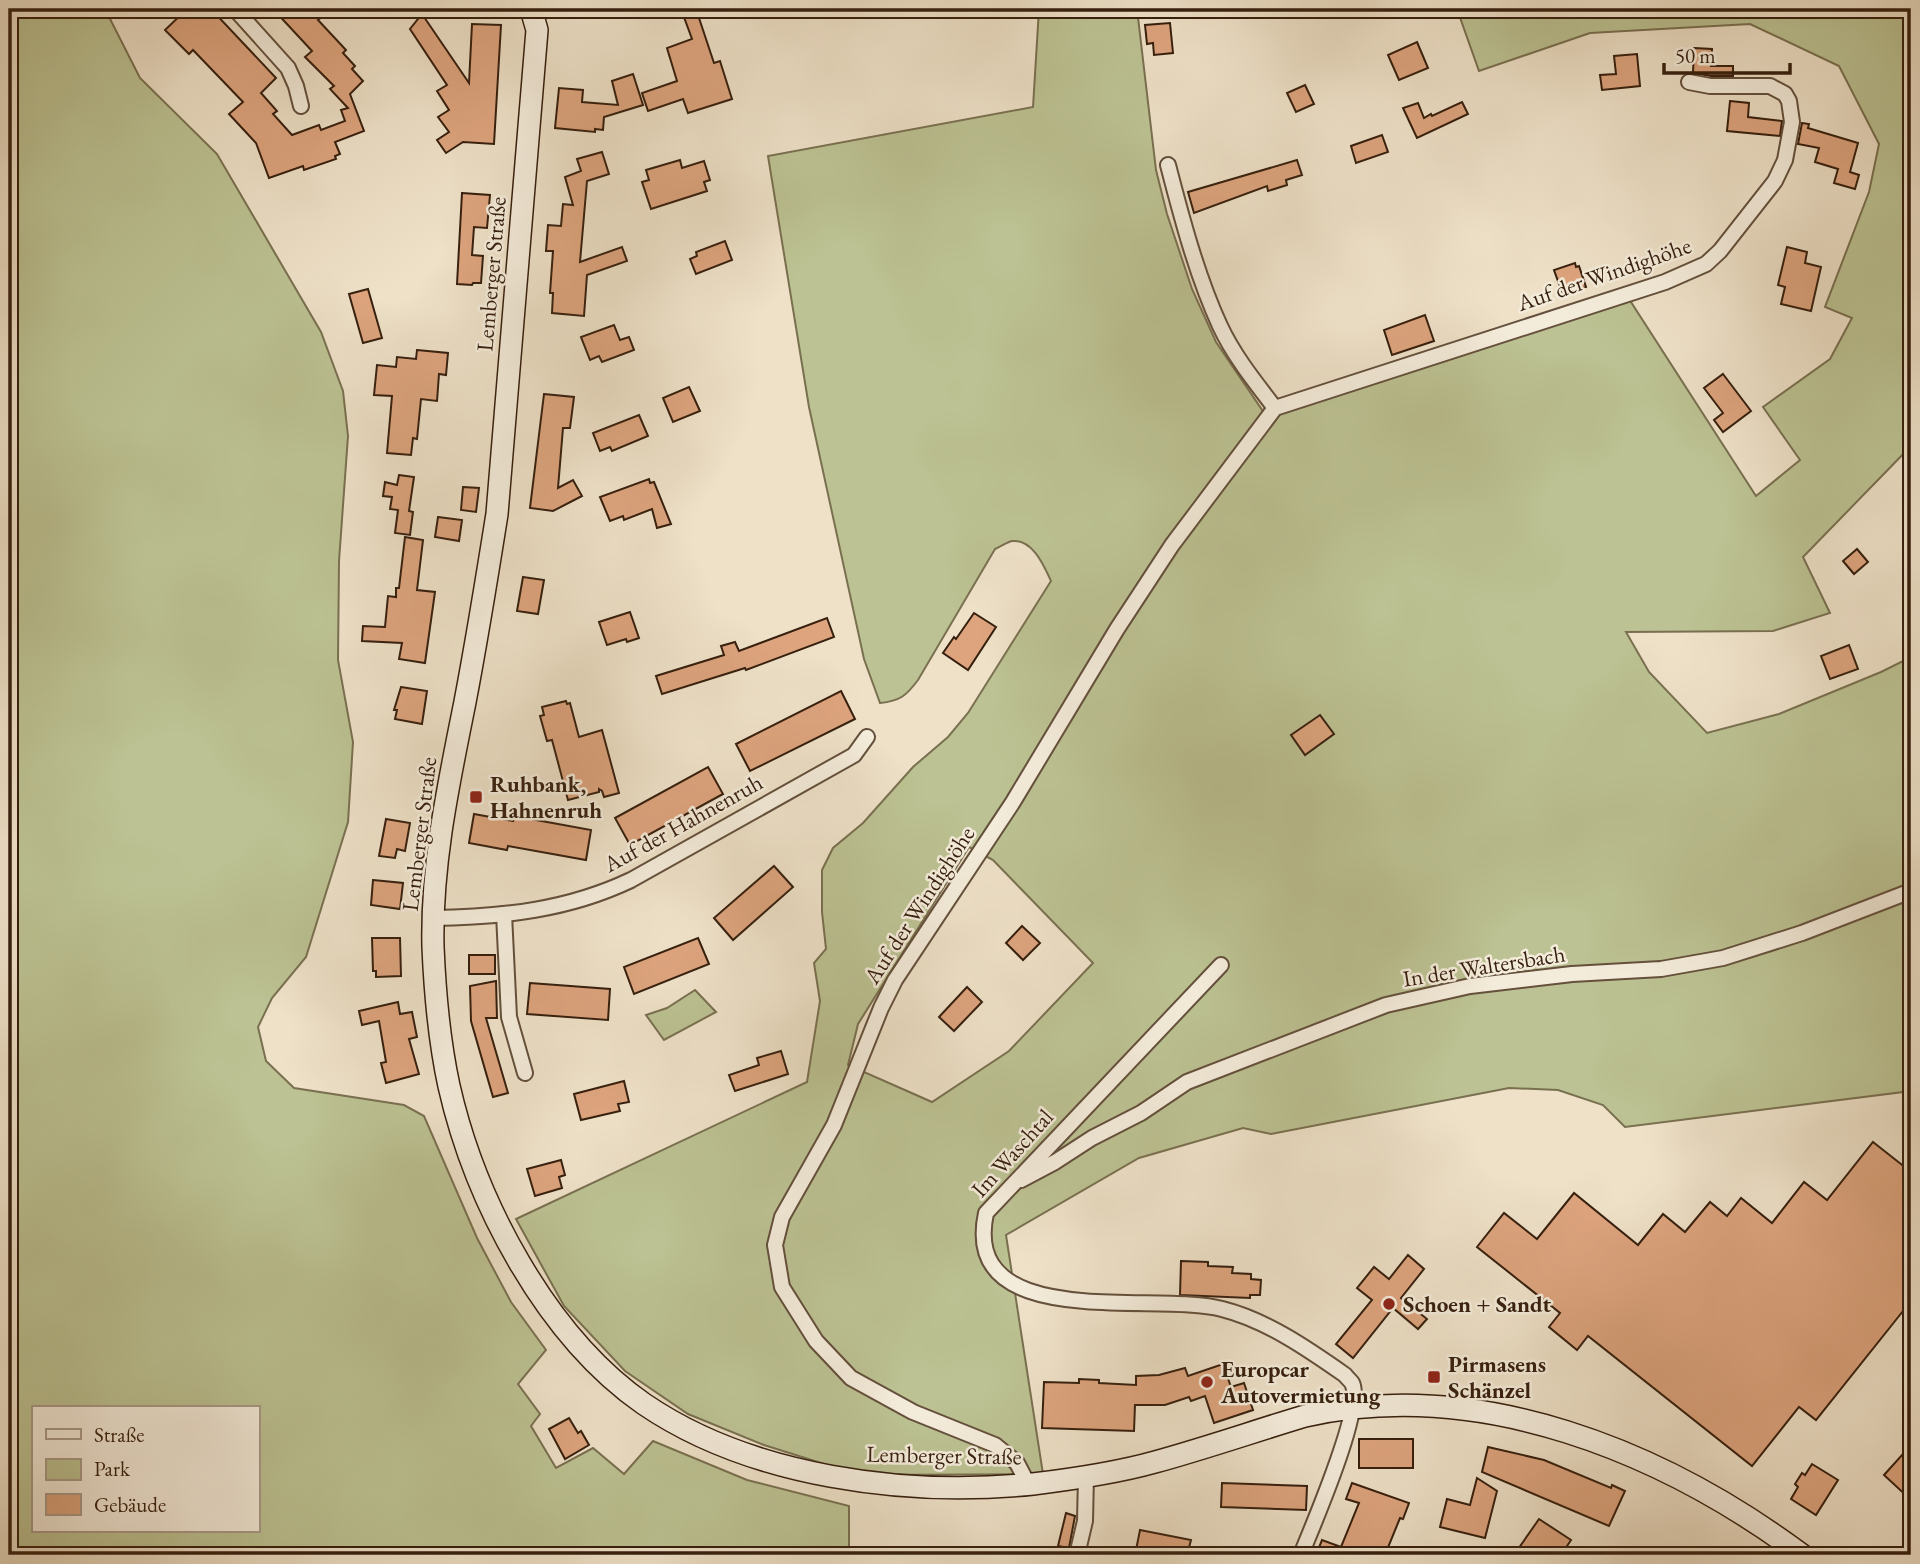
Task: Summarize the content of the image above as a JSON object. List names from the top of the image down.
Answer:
{
  "streets": {
    "main road": ["Lemberger Straße"],
    "street": [
      "Auf der Windighöhe",
      "Auf der Hahnenruh",
      "In der Waltersbach",
      "Im Waschtal"
    ]
  },
  "crossings": [
    ["Lemberger Straße", "Auf der Windighöhe"],
    ["Lemberger Straße", "Auf der Hahnenruh"],
    ["Lemberger Straße", "Im Waschtal"],
    ["In der Waltersbach", "Im Waschtal"]
  ],
  "places": {
    "transit": ["Ruhbank, Hahnenruh", "Pirmasens Schänzel"],
    "other": ["Schoen + Sandt", "Europcar Autovermietung"]
  },
  "legend": ["Straße", "Park", "Gebäude"],
  "scale_bar": "50 m"
}
